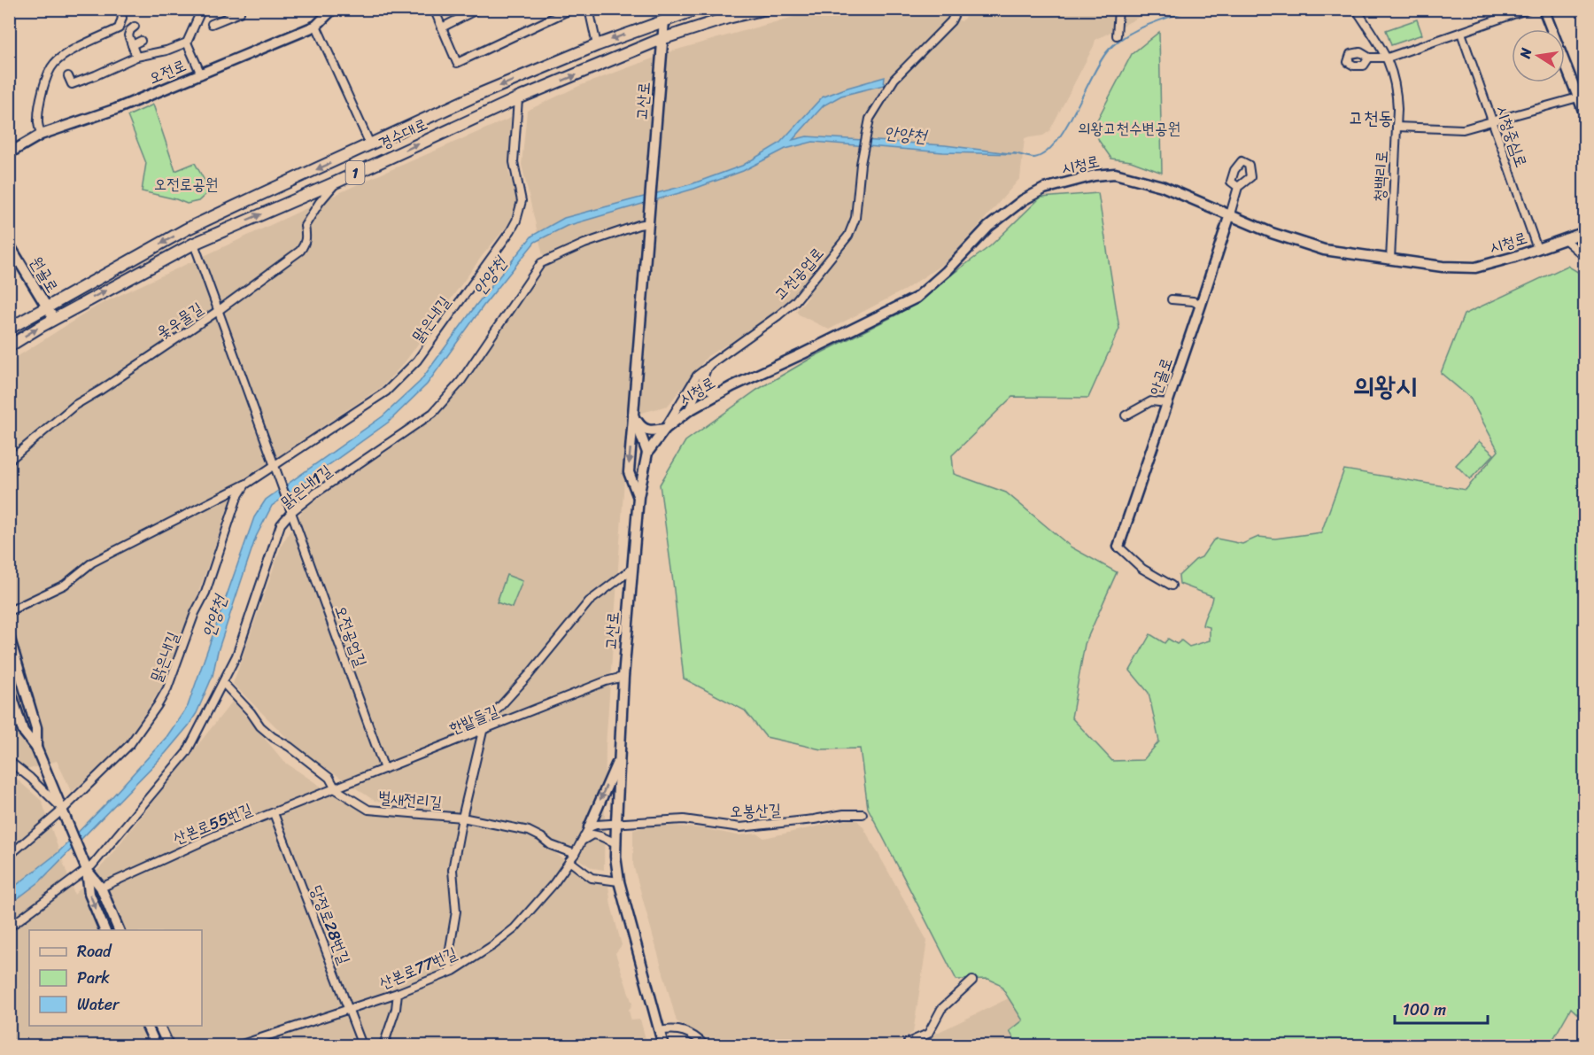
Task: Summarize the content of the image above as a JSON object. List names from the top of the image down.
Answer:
{
  "streets": {
    "main road": ["경수대로", "1"],
    "street": [
      "오전로",
      "고산로",
      "시청중심로",
      "시청로",
      "청백리로",
      "고천공업로",
      "원골로",
      "맑은내길",
      "옻우물길",
      "안골로",
      "맑은내1길",
      "오전공업길",
      "한밭들길",
      "벌새전리길",
      "오봉산길",
      "산본로55번길",
      "당정로28번길",
      "산본로77번길"
    ]
  },
  "crossings": [
    ["고산로", "경수대로"],
    ["고산로", "시청로"],
    ["고산로", "맑은내1길"],
    ["고산로", "한밭들길"],
    ["고산로", "오봉산길"],
    ["경수대로", "원골로"],
    ["경수대로", "맑은내길"],
    ["경수대로", "옻우물길"],
    ["시청중심로", "시청로"],
    ["시청로", "청백리로"],
    ["시청로", "고천공업로"],
    ["시청로", "안골로"],
    ["맑은내길", "오전공업길"],
    ["맑은내1길", "오전공업길"],
    ["맑은내1길", "벌새전리길"],
    ["오전공업길", "한밭들길"],
    ["한밭들길", "벌새전리길"],
    ["한밭들길", "산본로55번길"],
    ["벌새전리길", "산본로55번길"],
    ["벌새전리길", "산본로77번길"],
    ["산본로55번길", "당정로28번길"],
    ["당정로28번길", "산본로77번길"]
  ],
  "districts": ["고천동", "의왕시"],
  "water": ["안양천"],
  "parks": ["의왕고천수변공원", "오전로공원"],
  "legend": ["Road", "Park", "Water"],
  "scale_bar": "100 m",
  "north": "left"
}
